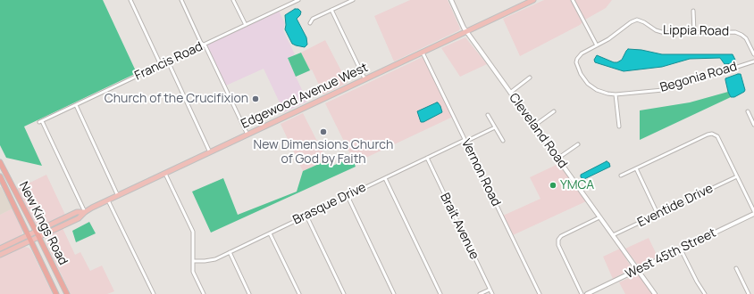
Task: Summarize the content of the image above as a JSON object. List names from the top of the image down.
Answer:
{
  "streets": {
    "highway": ["New Kings Road"],
    "main road": ["Edgewood Avenue West"],
    "street": [
      "Lippia Road",
      "Francis Road",
      "Begonia Road",
      "Cleveland Road",
      "Vernon Road",
      "Brasque Drive",
      "Eventide Drive",
      "Brait Avenue",
      "West 45th Street"
    ]
  },
  "crossings": [
    ["Lippia Road", "Begonia Road"],
    ["Francis Road", "Edgewood Avenue West"],
    ["Edgewood Avenue West", "Cleveland Road"],
    ["Edgewood Avenue West", "Vernon Road"],
    ["Edgewood Avenue West", "New Kings Road"],
    ["Cleveland Road", "Eventide Drive"],
    ["Cleveland Road", "West 45th Street"],
    ["Vernon Road", "Brasque Drive"],
    ["Brasque Drive", "Brait Avenue"]
  ],
  "places": ["Church of the Crucifixion", "New Dimensions Church of God by Faith", "YMCA"]
}
